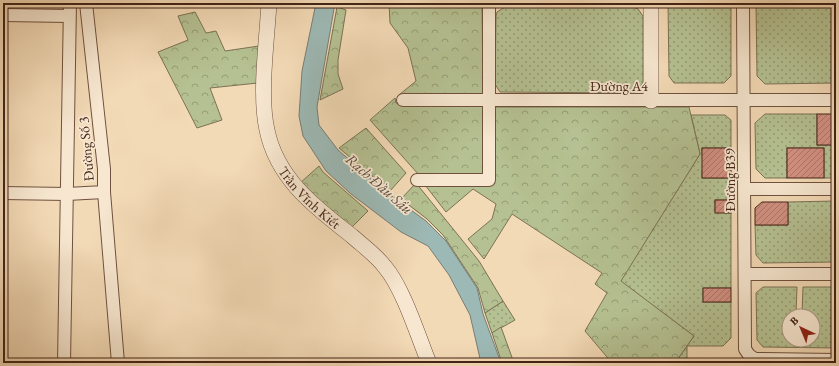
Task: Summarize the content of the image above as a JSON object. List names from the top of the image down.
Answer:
{
  "streets": {
    "street": [
      "Đường A4",
      "Đường Số 3",
      "Đường B39",
      "Trần Vĩnh Kiết"
    ]
  },
  "crossings": [
    ["Đường A4", "Đường B39"]
  ],
  "water": ["Rạch Đầu Sấu"],
  "north": "top left"
}
